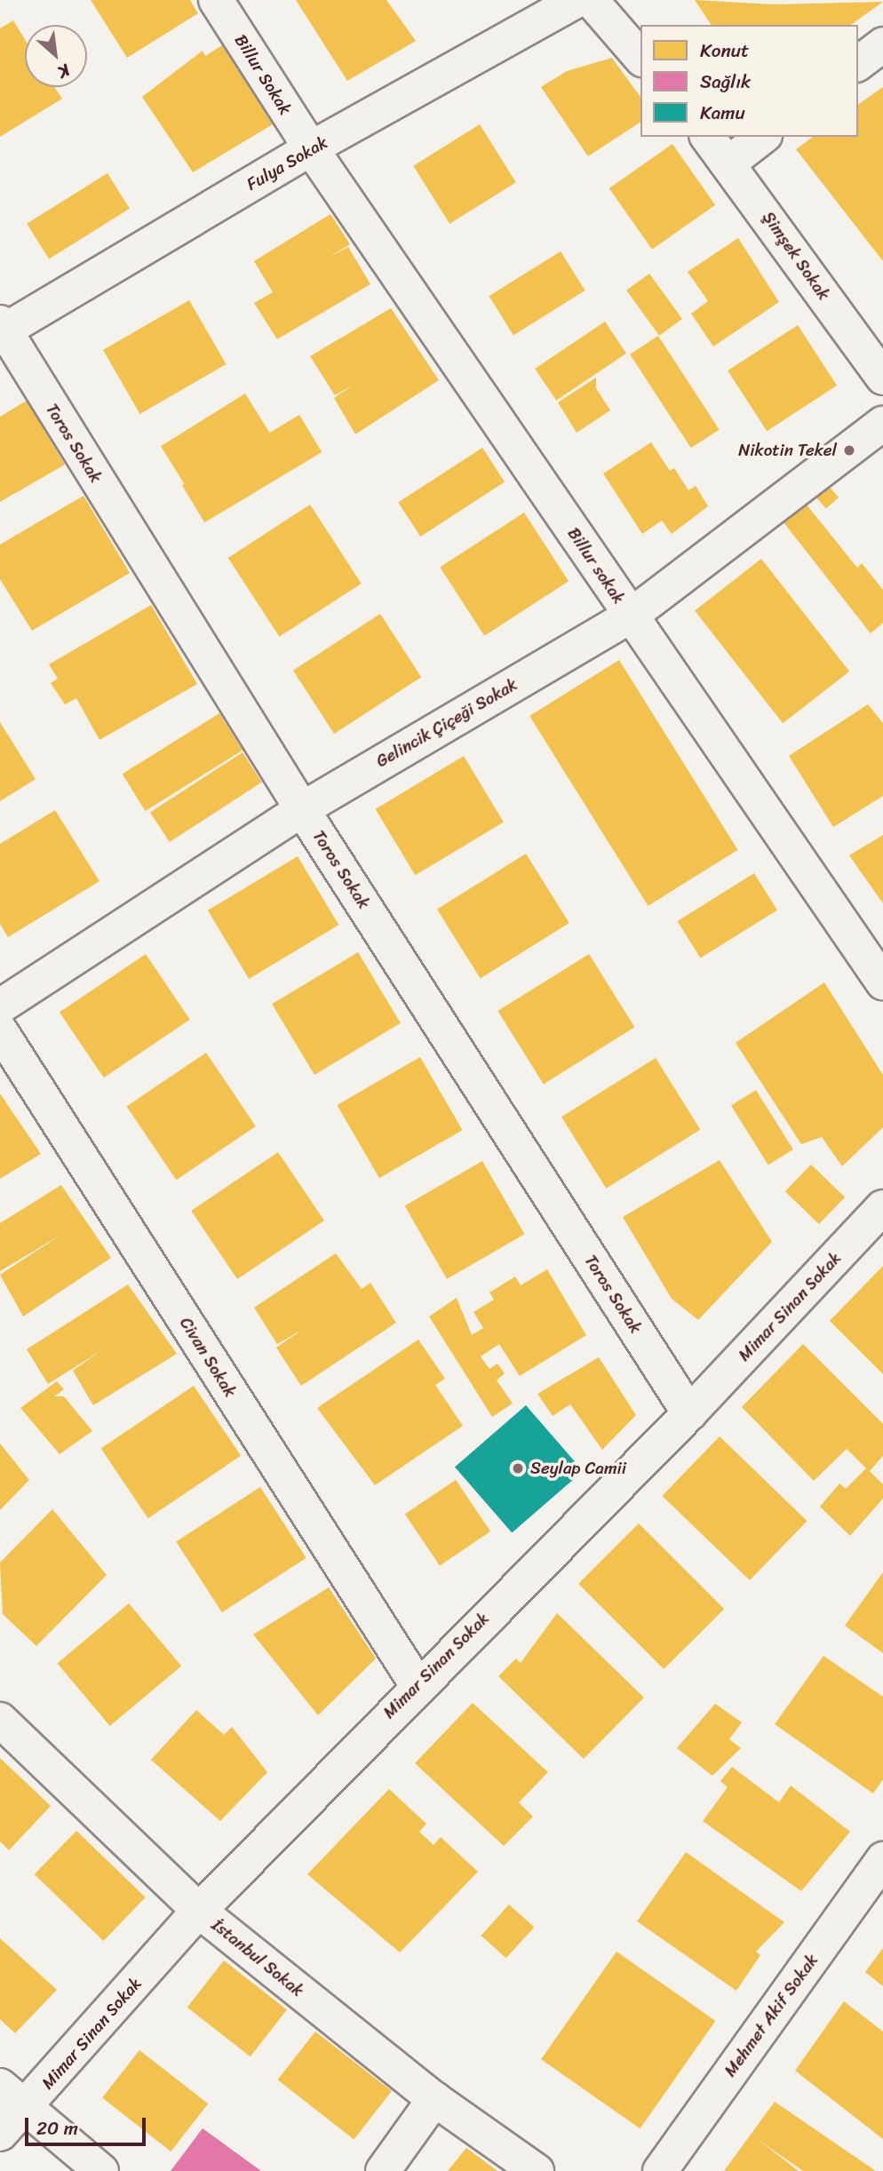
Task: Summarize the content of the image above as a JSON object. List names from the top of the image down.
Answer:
{
  "streets": {
    "street": [
      "Billur Sokak",
      "Fulya Sokak",
      "Şimşek Sokak",
      "Toros Sokak",
      "Billur sokak",
      "Gelincik Çiçeği Sokak",
      "Mimar Sinan Sokak",
      "Civan Sokak",
      "İstanbul Sokak",
      "Mehmet Akif Sokak"
    ]
  },
  "crossings": [
    ["Billur Sokak", "Fulya Sokak"],
    ["Billur Sokak", "Billur sokak"],
    ["Fulya Sokak", "Toros Sokak"],
    ["Fulya Sokak", "Billur sokak"],
    ["Toros Sokak", "Gelincik Çiçeği Sokak"],
    ["Toros Sokak", "Mimar Sinan Sokak"],
    ["Billur sokak", "Gelincik Çiçeği Sokak"],
    ["Mimar Sinan Sokak", "Civan Sokak"],
    ["Mimar Sinan Sokak", "İstanbul Sokak"]
  ],
  "places": ["Nikotin Tekel", "Seylap Camii"],
  "legend": ["Konut", "Sağlık", "Kamu"],
  "scale_bar": "20 m",
  "north": "bottom right"
}
